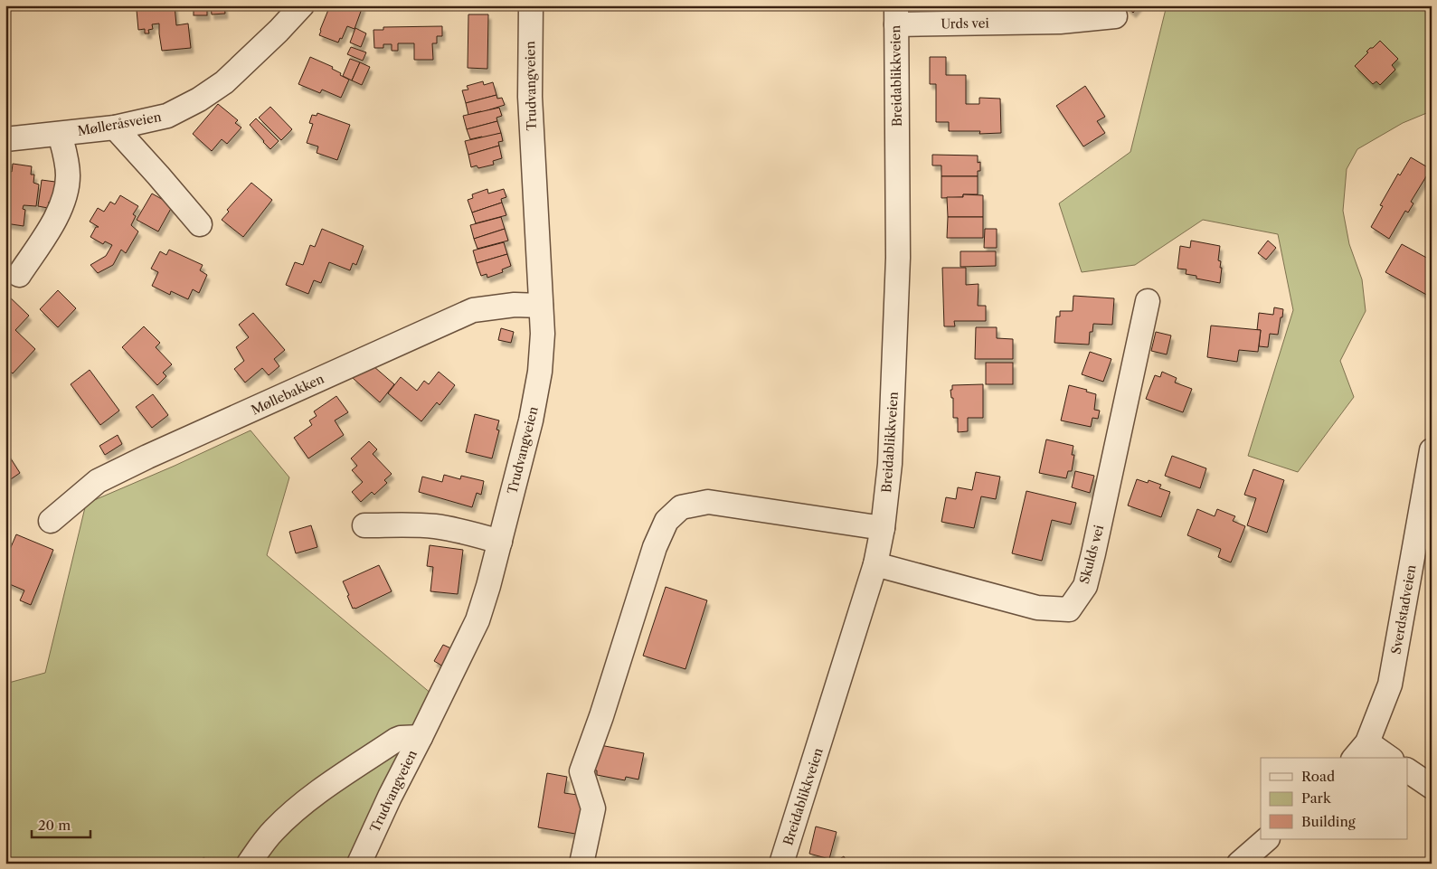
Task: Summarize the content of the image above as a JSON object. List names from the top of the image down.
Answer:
{
  "streets": {
    "street": [
      "Urds vei",
      "Breidablikkveien",
      "Trudvangveien",
      "Mølleråsveien",
      "Møllebakken",
      "Skulds vei",
      "Sverdstadveien"
    ]
  },
  "crossings": [
    ["Urds vei", "Breidablikkveien"],
    ["Breidablikkveien", "Skulds vei"],
    ["Trudvangveien", "Møllebakken"]
  ],
  "legend": ["Road", "Park", "Building"],
  "scale_bar": "20 m"
}
